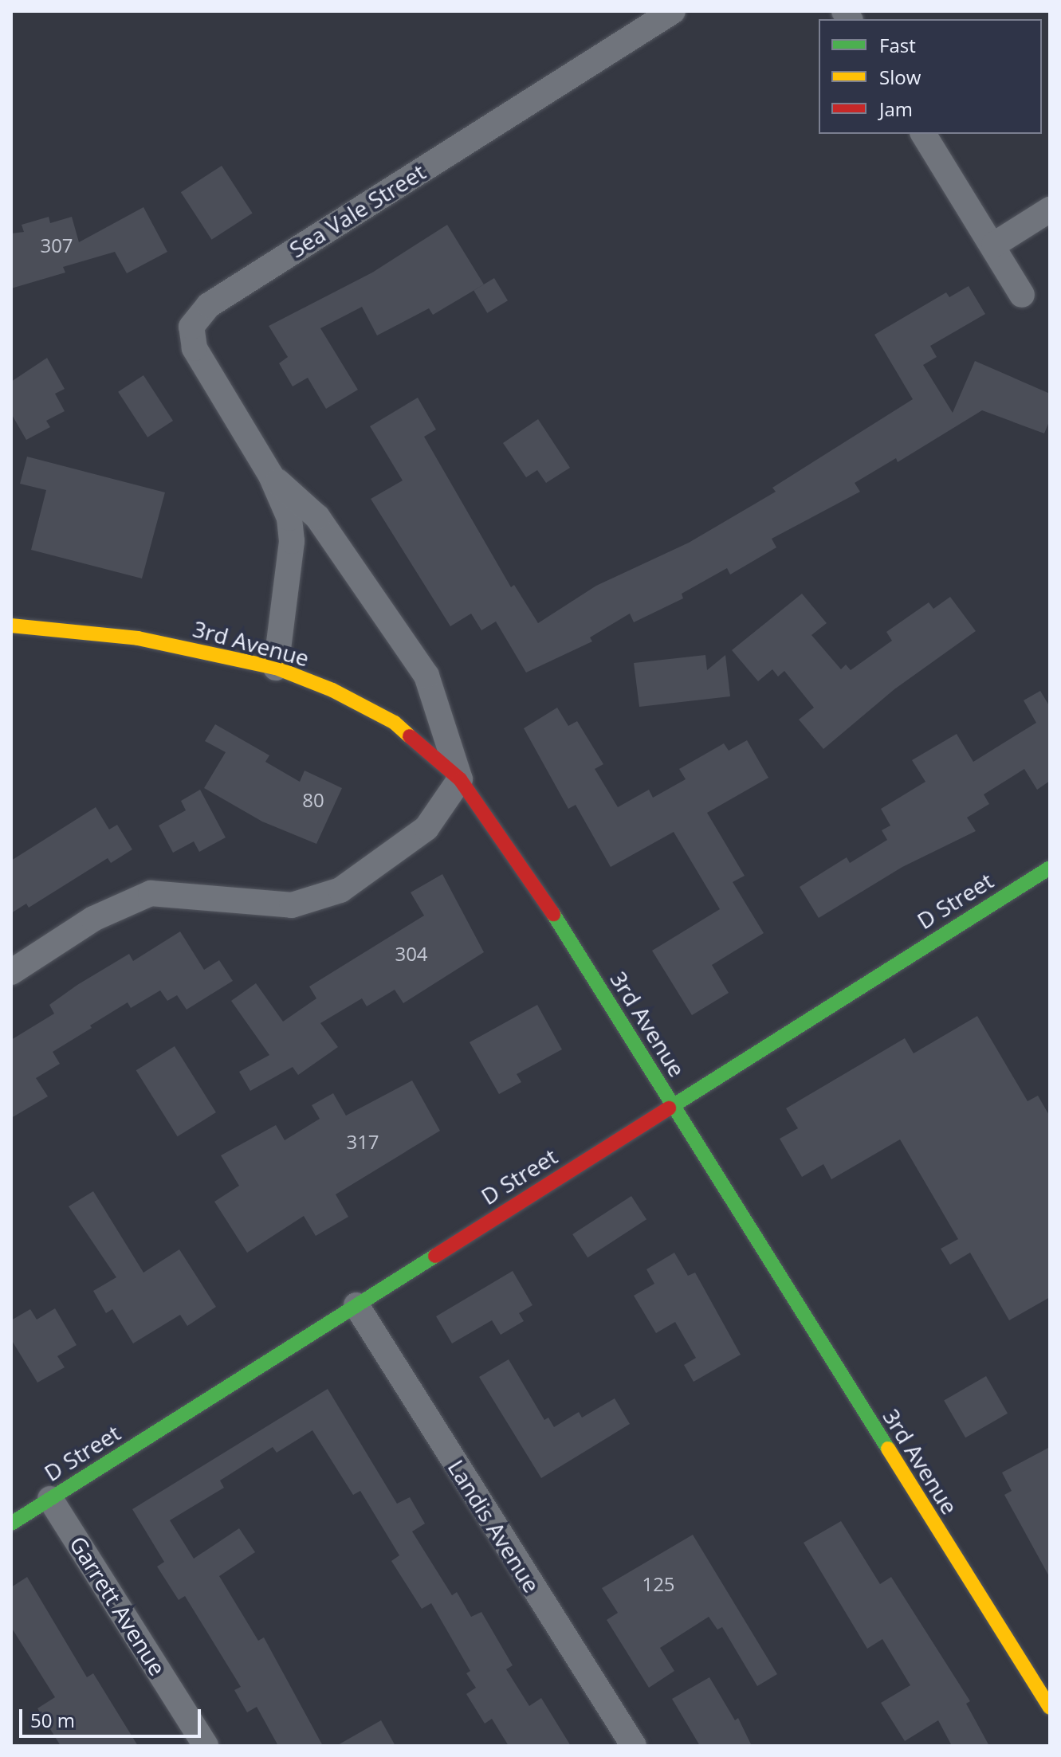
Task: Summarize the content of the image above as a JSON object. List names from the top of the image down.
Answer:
{
  "streets": {
    "main road": ["3rd Avenue", "D Street"],
    "street": ["Sea Vale Street", "Landis Avenue", "Garrett Avenue"]
  },
  "crossings": [
    ["Sea Vale Street", "3rd Avenue"],
    ["3rd Avenue", "D Street"],
    ["D Street", "Landis Avenue"],
    ["D Street", "Garrett Avenue"]
  ],
  "house_numbers": [
    "307",
    "80",
    "304",
    "317",
    "125"
  ],
  "legend": ["Fast", "Slow", "Jam"],
  "scale_bar": "50 m"
}
